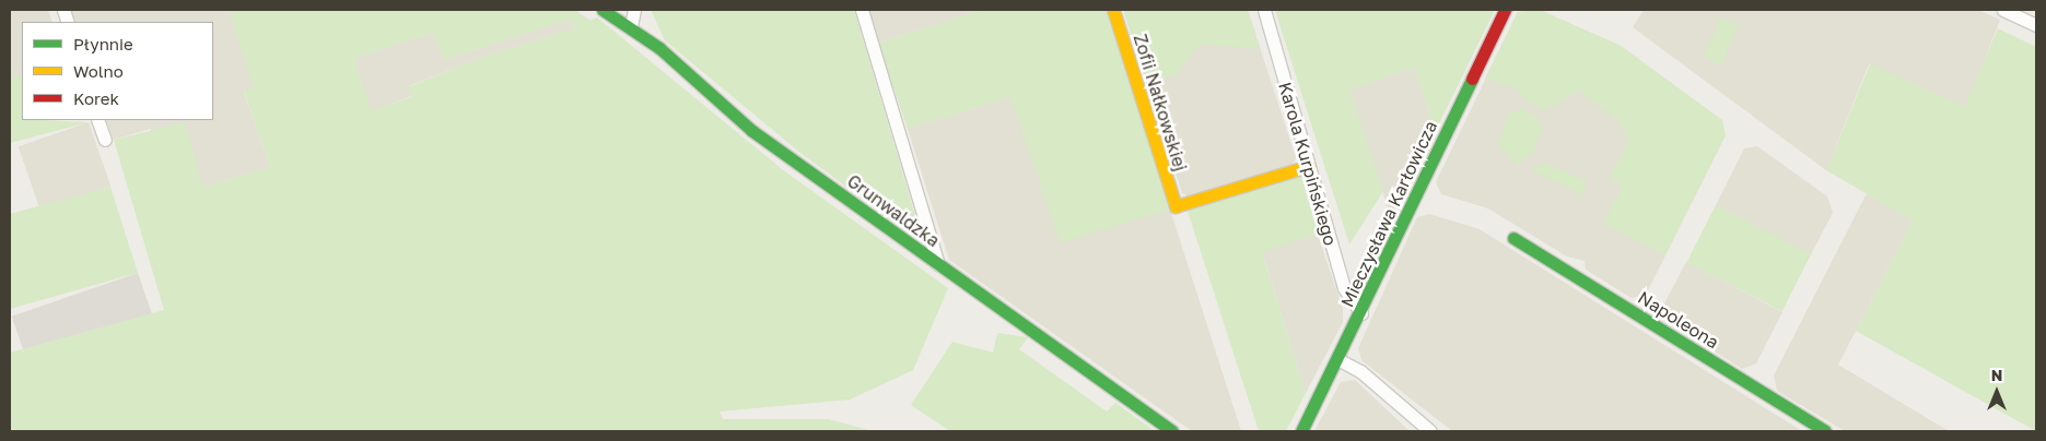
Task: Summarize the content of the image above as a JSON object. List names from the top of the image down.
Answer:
{
  "streets": {
    "street": [
      "Zofii Nałkowskiej",
      "Karola Kurpińskiego",
      "Grunwaldzka",
      "Mieczysława Karłowicza",
      "Napoleona"
    ]
  },
  "crossings": [
    ["Zofii Nałkowskiej", "Karola Kurpińskiego"],
    ["Karola Kurpińskiego", "Mieczysława Karłowicza"]
  ],
  "legend": ["Płynnie", "Wolno", "Korek"],
  "north": "top"
}
